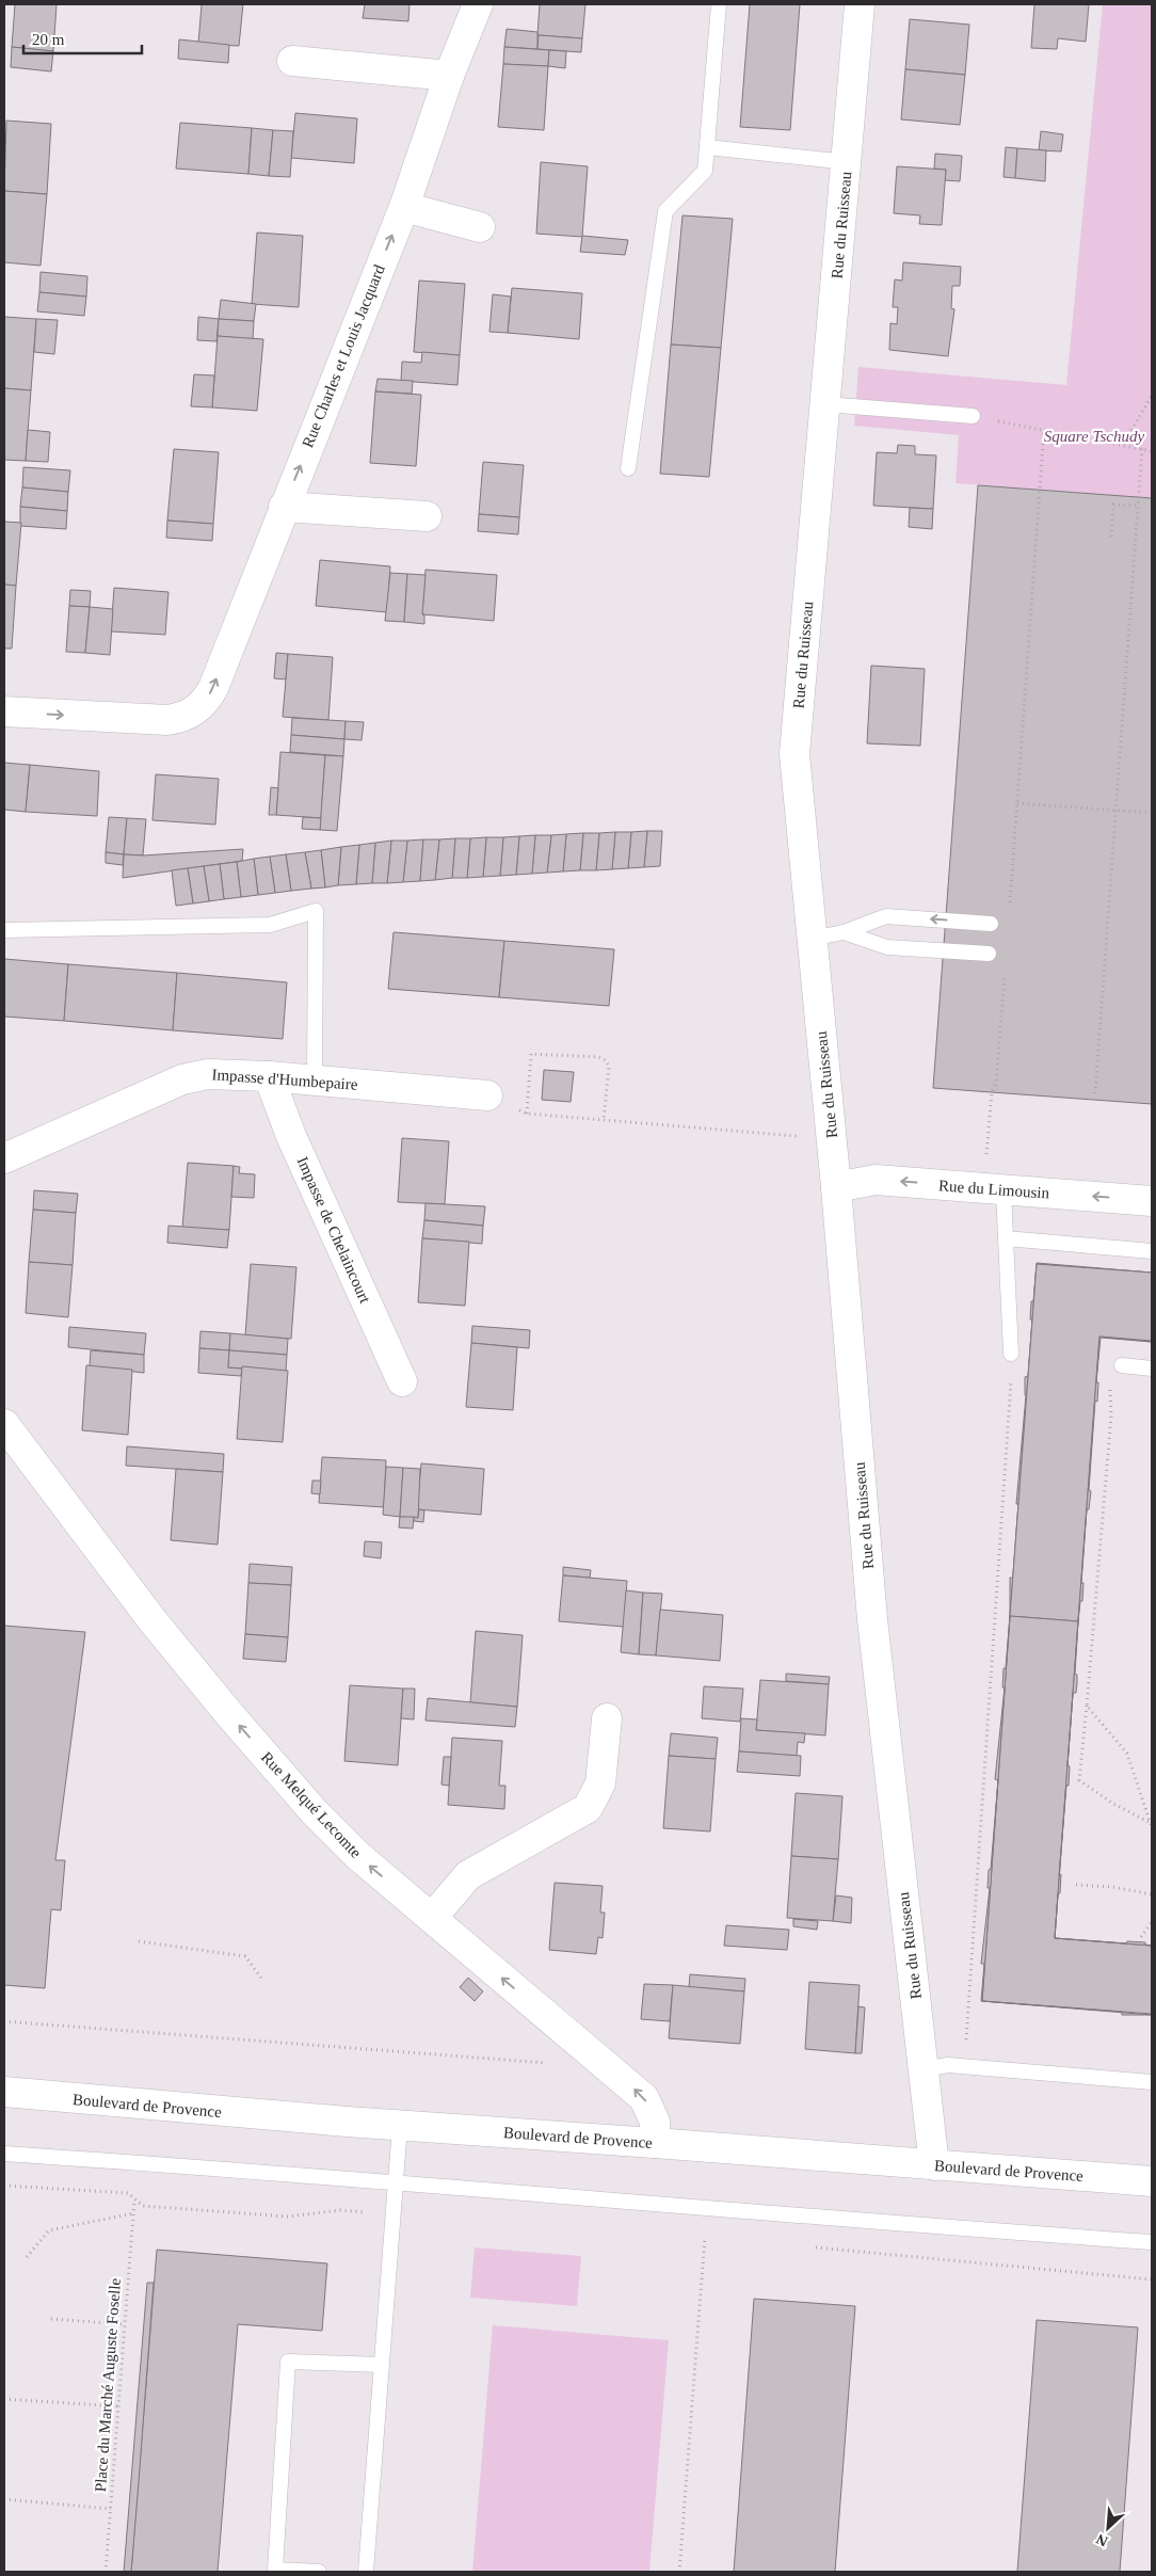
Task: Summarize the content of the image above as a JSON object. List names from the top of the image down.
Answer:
{
  "streets": {
    "street": [
      "Rue du Ruisseau",
      "Rue Charles et Louis Jacquard",
      "Impasse d'Humbepaire",
      "Rue du Limousin",
      "Impasse de Chelaincourt",
      "Rue Melqué Lecomte",
      "Boulevard de Provence"
    ],
    "path": ["Place du Marché Auguste Foselle"]
  },
  "crossings": [
    ["Rue du Ruisseau", "Rue du Limousin"],
    ["Rue du Ruisseau", "Boulevard de Provence"],
    ["Impasse d'Humbepaire", "Impasse de Chelaincourt"],
    ["Rue Melqué Lecomte", "Boulevard de Provence"]
  ],
  "one_way": ["Rue Charles et Louis Jacquard", "Rue du Limousin", "Rue Melqué Lecomte"],
  "parks": ["Square Tschudy"],
  "scale_bar": "20 m",
  "north": "bottom left"
}
